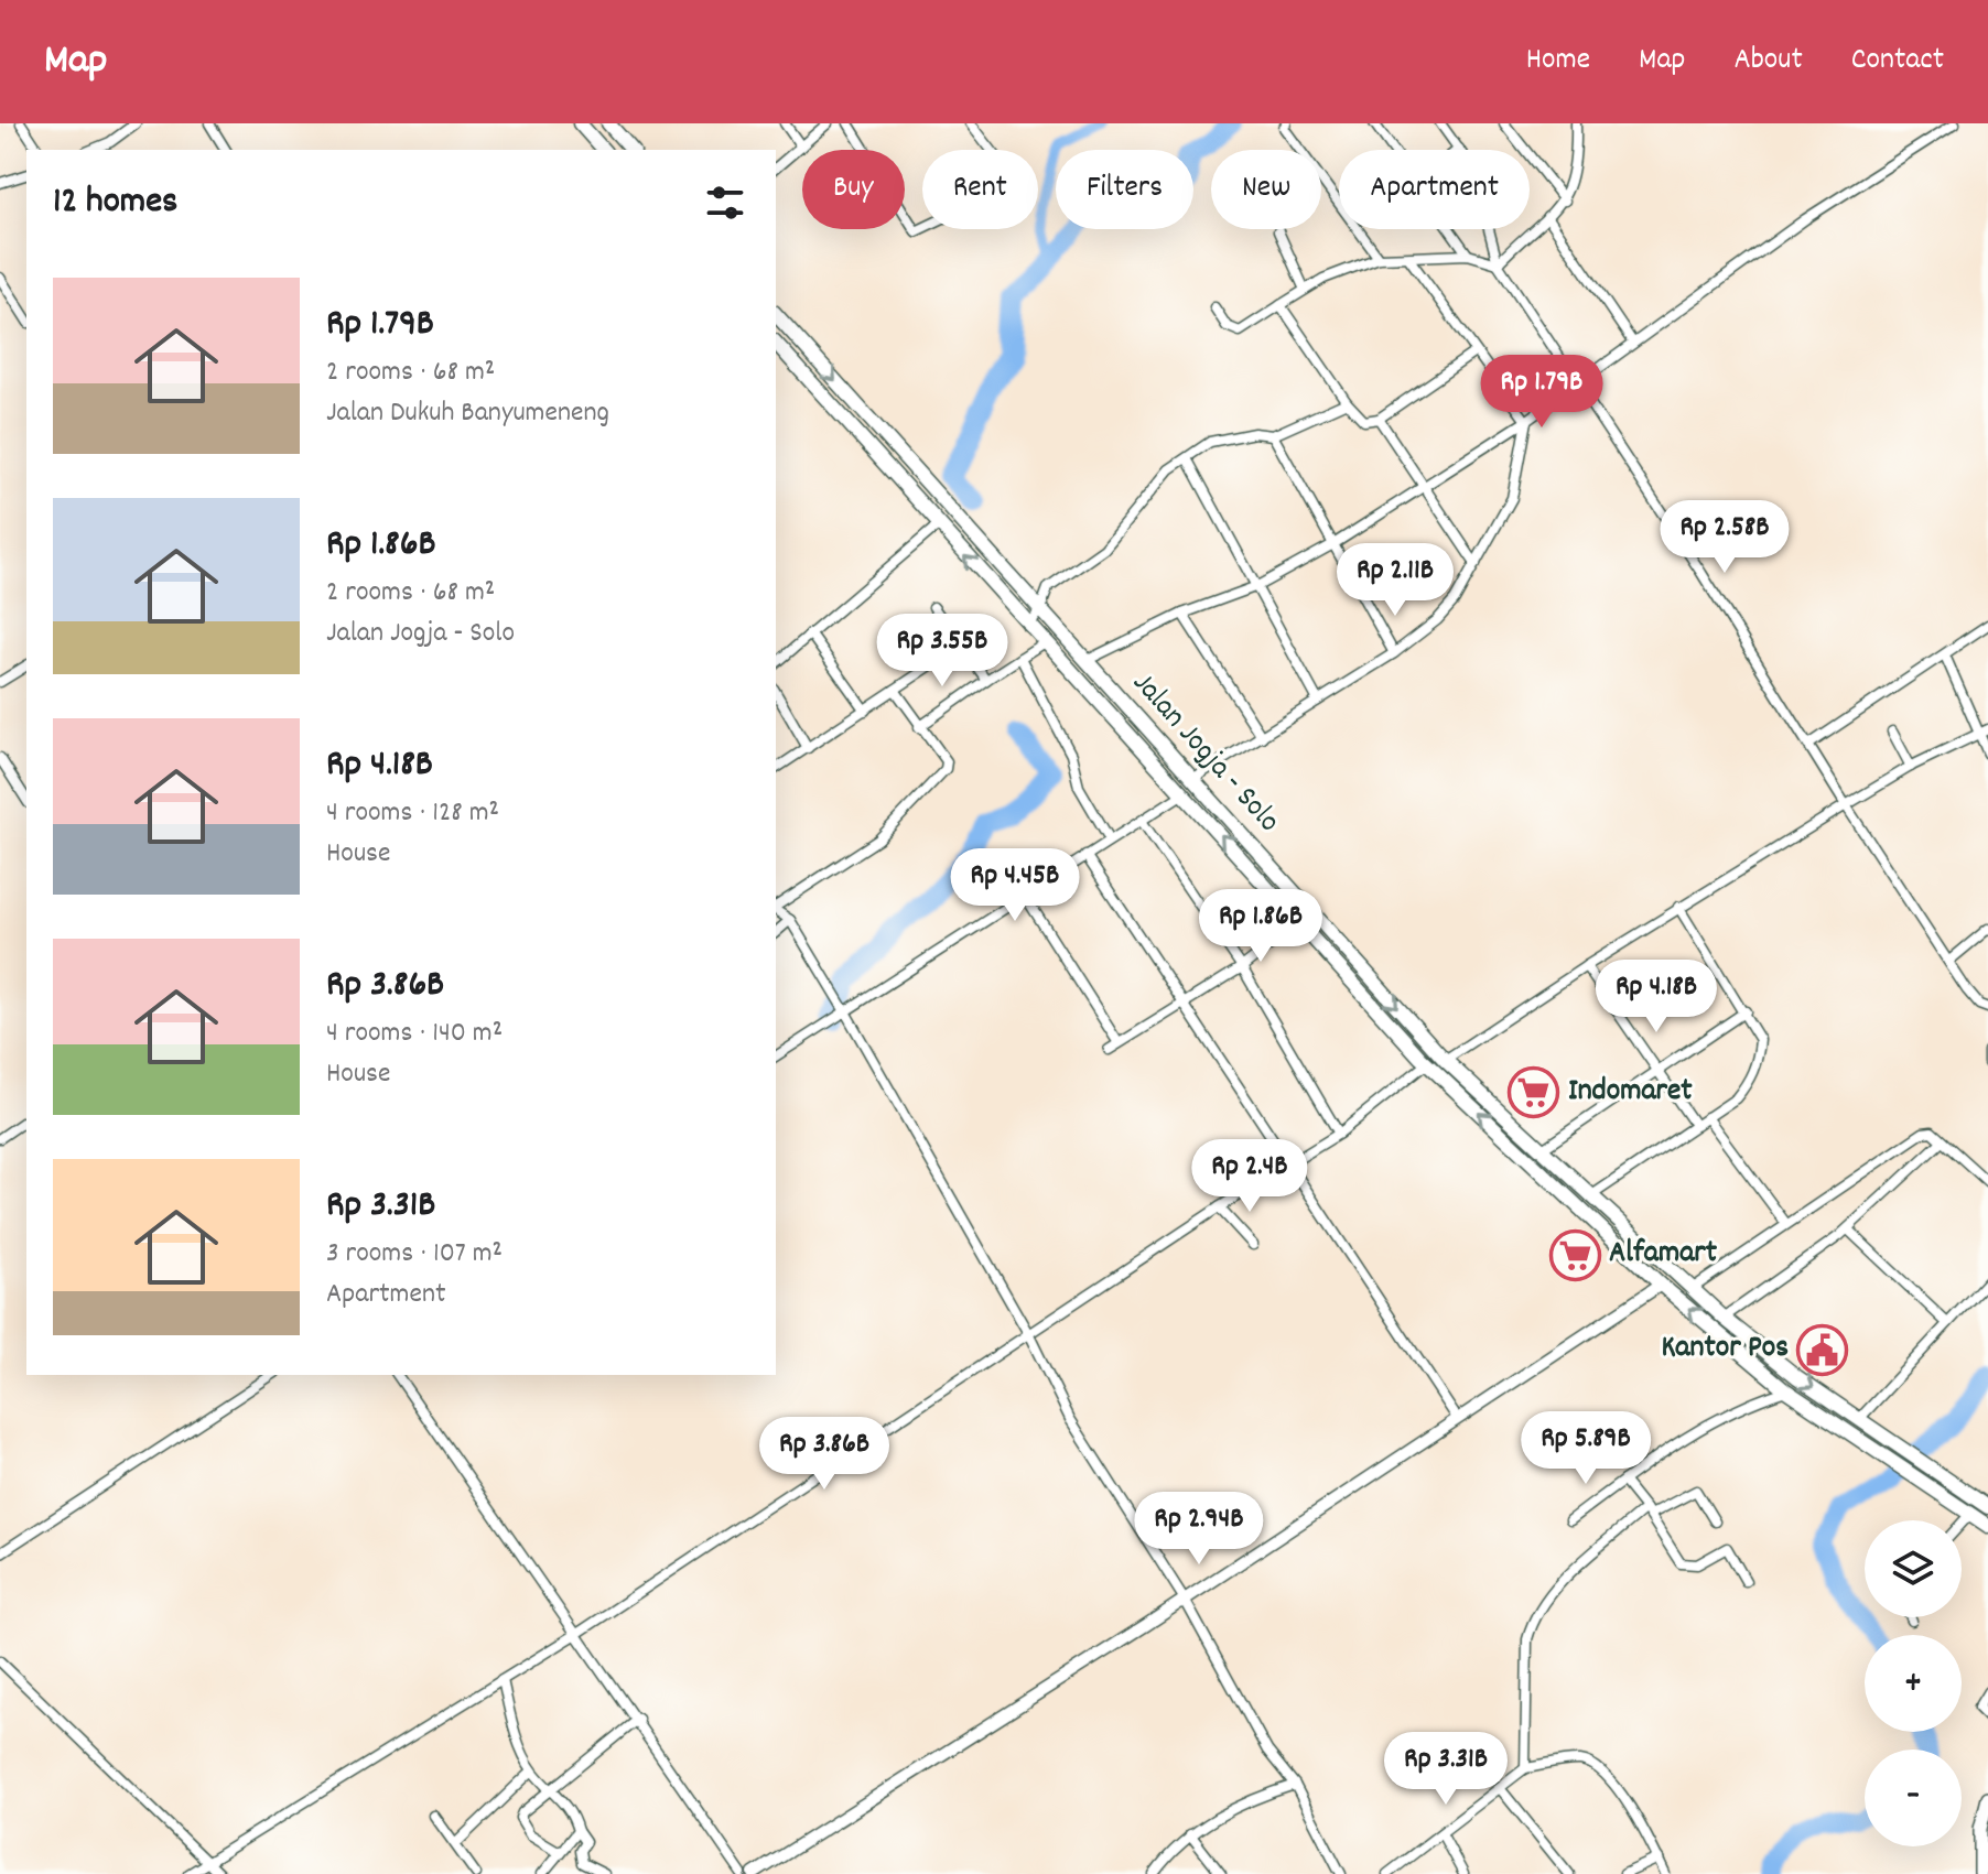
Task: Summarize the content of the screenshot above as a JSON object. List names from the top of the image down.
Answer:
{
  "streets": {
    "highway": ["Jalan Jogja - Solo"]
  },
  "places": {
    "supermarket": ["Indomaret", "Alfamart"],
    "public building": ["Kantor Pos"]
  },
  "page": {
    "header": "Map",
    "nav": [
      "Home",
      "Map",
      "About",
      "Contact"
    ],
    "chip": [
      "Buy",
      "Rent",
      "Filters",
      "New",
      "Apartment"
    ],
    "heading": "12 homes",
    "list": [
      {
        "name": "Rp 1.79B",
        "note": "2 rooms · 68 m² · Jalan Dukuh Banyumeneng"
      },
      {
        "name": "Rp 1.86B",
        "note": "2 rooms · 68 m² · Jalan Jogja - Solo"
      },
      {
        "name": "Rp 4.18B",
        "note": "4 rooms · 128 m² · House"
      },
      {
        "name": "Rp 3.86B",
        "note": "4 rooms · 140 m² · House"
      },
      {
        "name": "Rp 3.31B",
        "note": "3 rooms · 107 m² · Apartment"
      }
    ],
    "price": [
      "Rp 1.79B",
      "Rp 2.58B",
      "Rp 2.11B",
      "Rp 3.55B",
      "Rp 4.45B",
      "Rp 1.86B",
      "Rp 4.18B",
      "Rp 2.4B",
      "Rp 5.89B",
      "Rp 3.86B",
      "Rp 2.94B",
      "Rp 3.31B"
    ],
    "map_buttons": ["+", "−"]
  }
}
